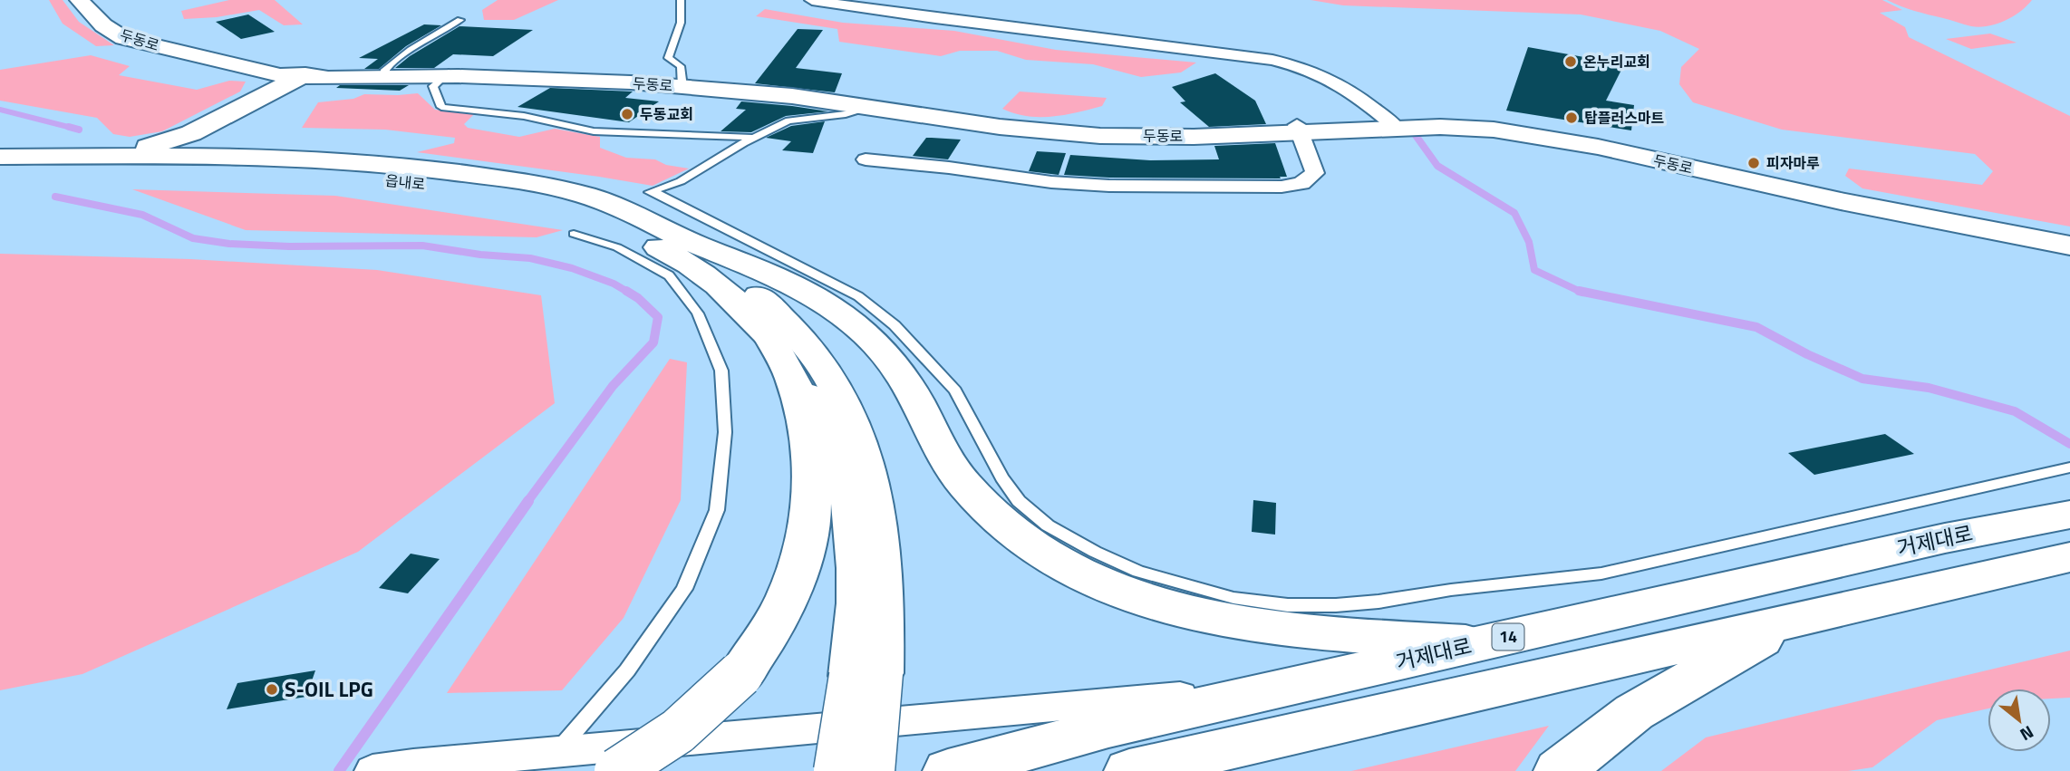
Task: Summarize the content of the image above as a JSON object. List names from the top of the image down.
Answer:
{
  "streets": {
    "main road": [
      "두동로",
      "읍내로",
      "거제대로",
      "14"
    ]
  },
  "places": [
    "온누리교회",
    "두동교회",
    "탑플러스마트",
    "피자마루",
    "S-OIL LPG"
  ],
  "north": "bottom right"
}
